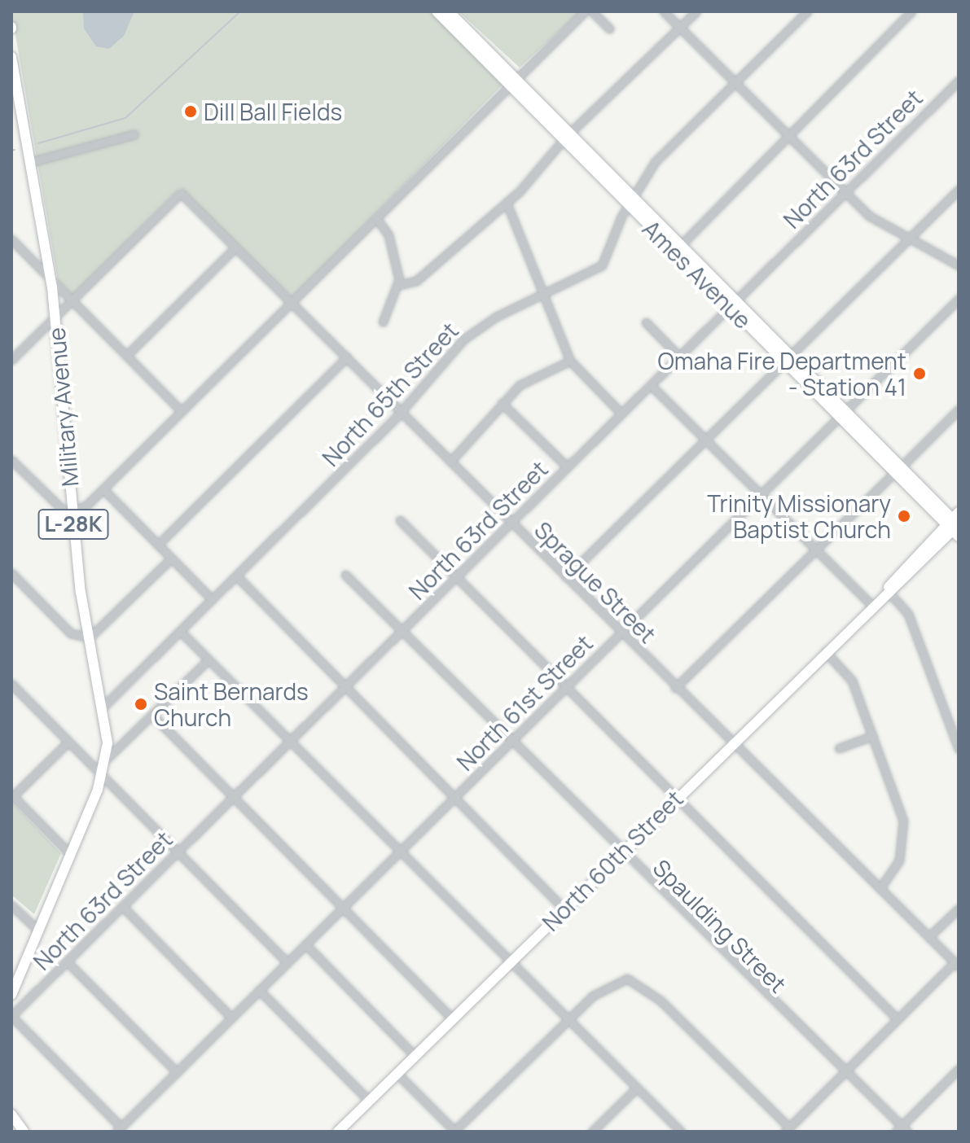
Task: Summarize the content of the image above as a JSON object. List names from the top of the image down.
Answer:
{
  "streets": {
    "main road": [
      "Ames Avenue",
      "Military Avenue",
      "L-28K",
      "North 60th Street"
    ],
    "street": [
      "North 63rd Street",
      "North 65th Street",
      "Sprague Street",
      "North 61st Street",
      "Spaulding Street"
    ]
  },
  "crossings": [
    ["North 63rd Street", "Ames Avenue"],
    ["North 63rd Street", "Sprague Street"],
    ["North 63rd Street", "Spaulding Street"],
    ["Ames Avenue", "North 65th Street"],
    ["Ames Avenue", "North 61st Street"],
    ["Ames Avenue", "North 60th Street"],
    ["North 65th Street", "Military Avenue"],
    ["North 65th Street", "Sprague Street"],
    ["Sprague Street", "North 61st Street"],
    ["Sprague Street", "North 60th Street"],
    ["North 61st Street", "Spaulding Street"],
    ["North 60th Street", "Spaulding Street"]
  ],
  "places": [
    "Dill Ball Fields",
    "Omaha Fire Department - Station 41",
    "Trinity Missionary Baptist Church",
    "Saint Bernards Church"
  ]
}
